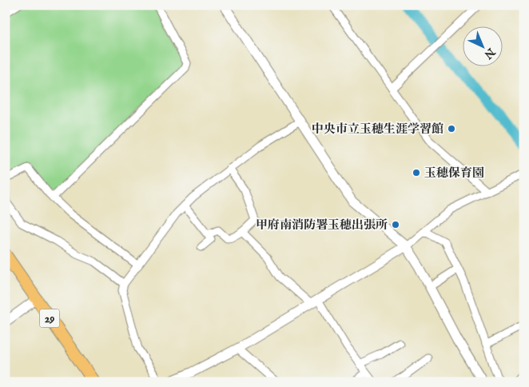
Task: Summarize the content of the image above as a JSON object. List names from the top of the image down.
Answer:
{
  "streets": {
    "main road": ["29"]
  },
  "places": ["中央市立玉穂生涯学習館", "玉穂保育園", "甲府南消防署玉穂出張所"],
  "north": "bottom right"
}
